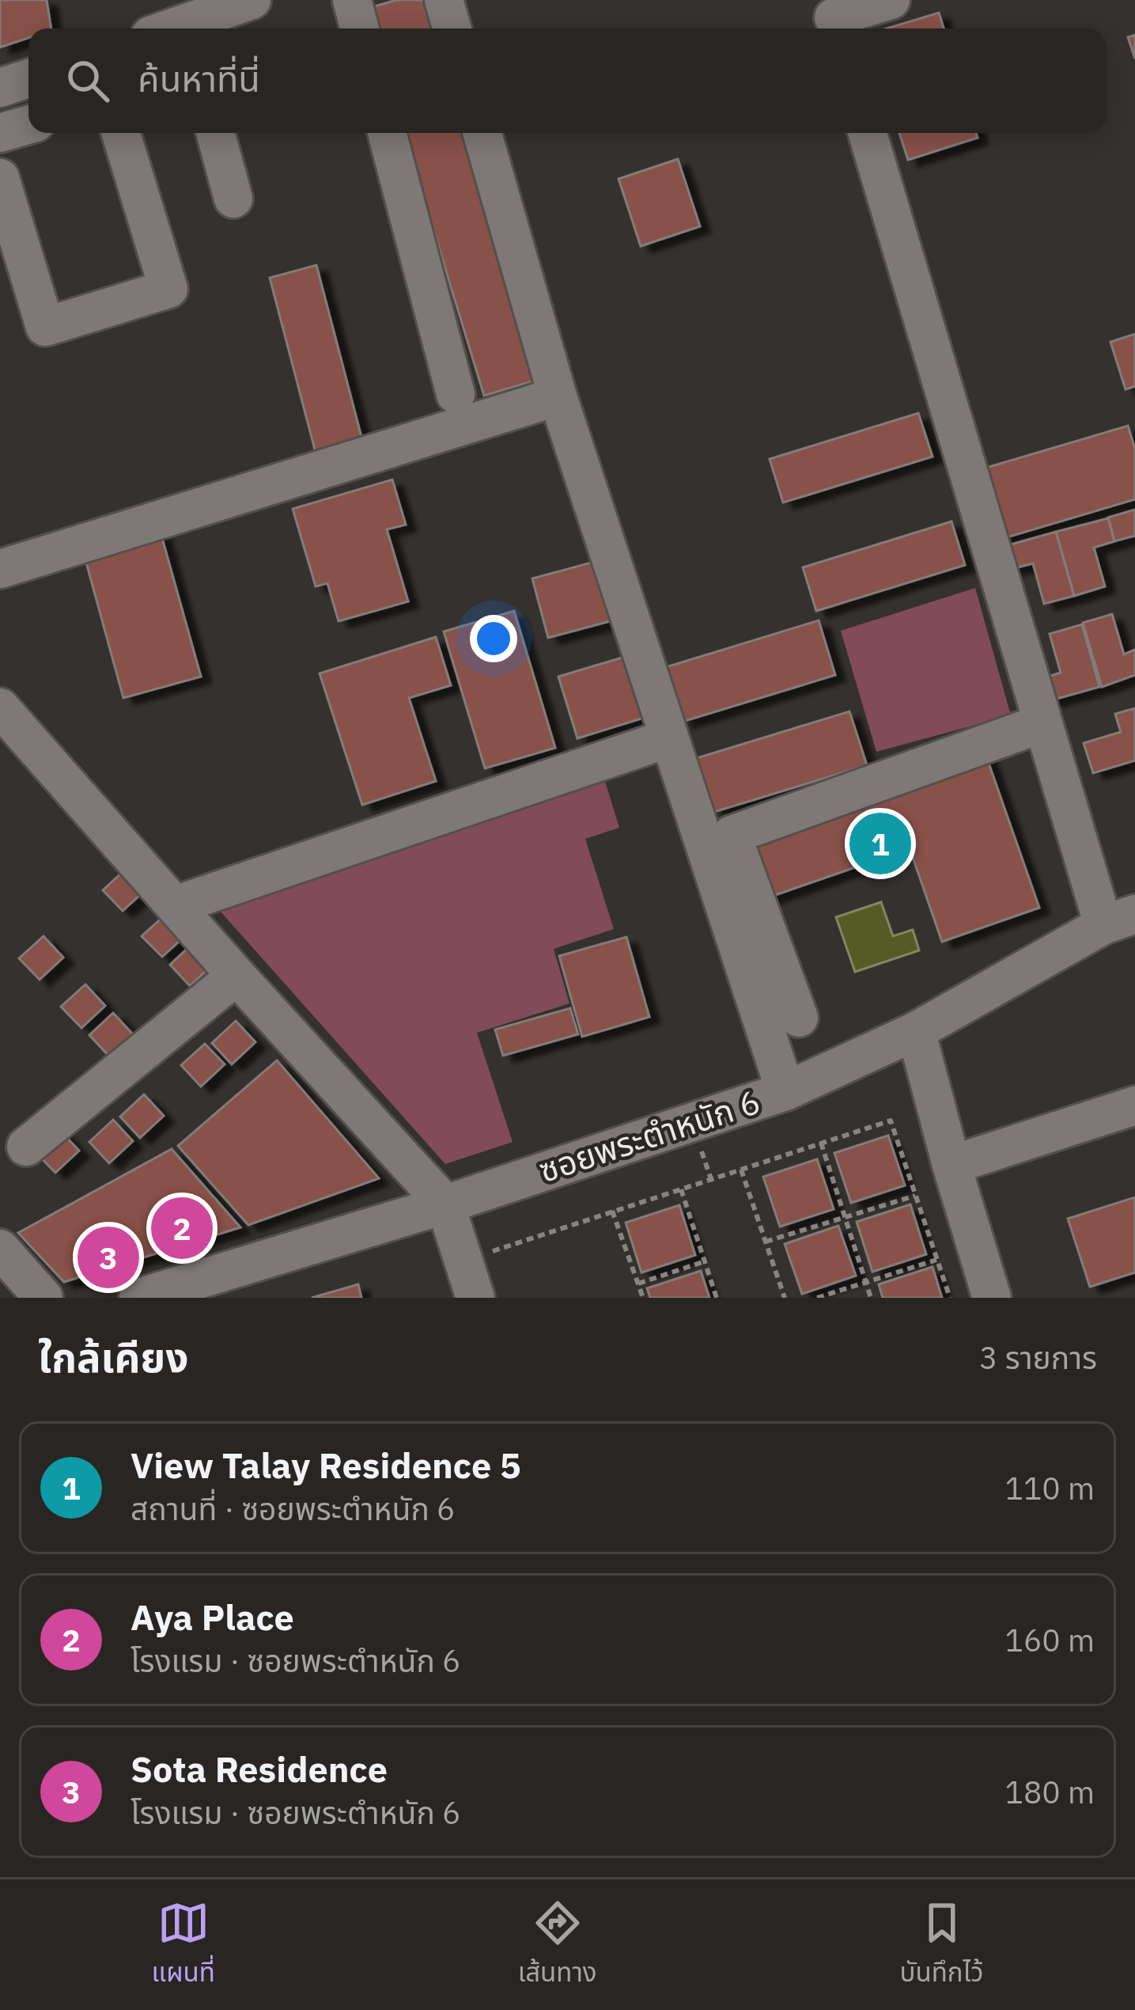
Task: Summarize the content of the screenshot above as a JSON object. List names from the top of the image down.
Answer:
{
  "streets": {
    "street": ["ซอยพระตำหนัก 6"]
  },
  "page": {
    "search": "ค้นหาที่นี่",
    "pins": ["1", "2", "3"],
    "heading": ["ใกล้เคียง", "3 รายการ"],
    "list": [
      {
        "mark": "1",
        "name": "View Talay Residence 5",
        "note": "สถานที่ · ซอยพระตำหนัก 6",
        "value": "110 m"
      },
      {
        "mark": "2",
        "name": "Aya Place",
        "note": "โรงแรม · ซอยพระตำหนัก 6",
        "value": "160 m"
      },
      {
        "mark": "3",
        "name": "Sota Residence",
        "note": "โรงแรม · ซอยพระตำหนัก 6",
        "value": "180 m"
      }
    ],
    "nav": ["แผนที่", "เส้นทาง", "บันทึกไว้"]
  }
}
